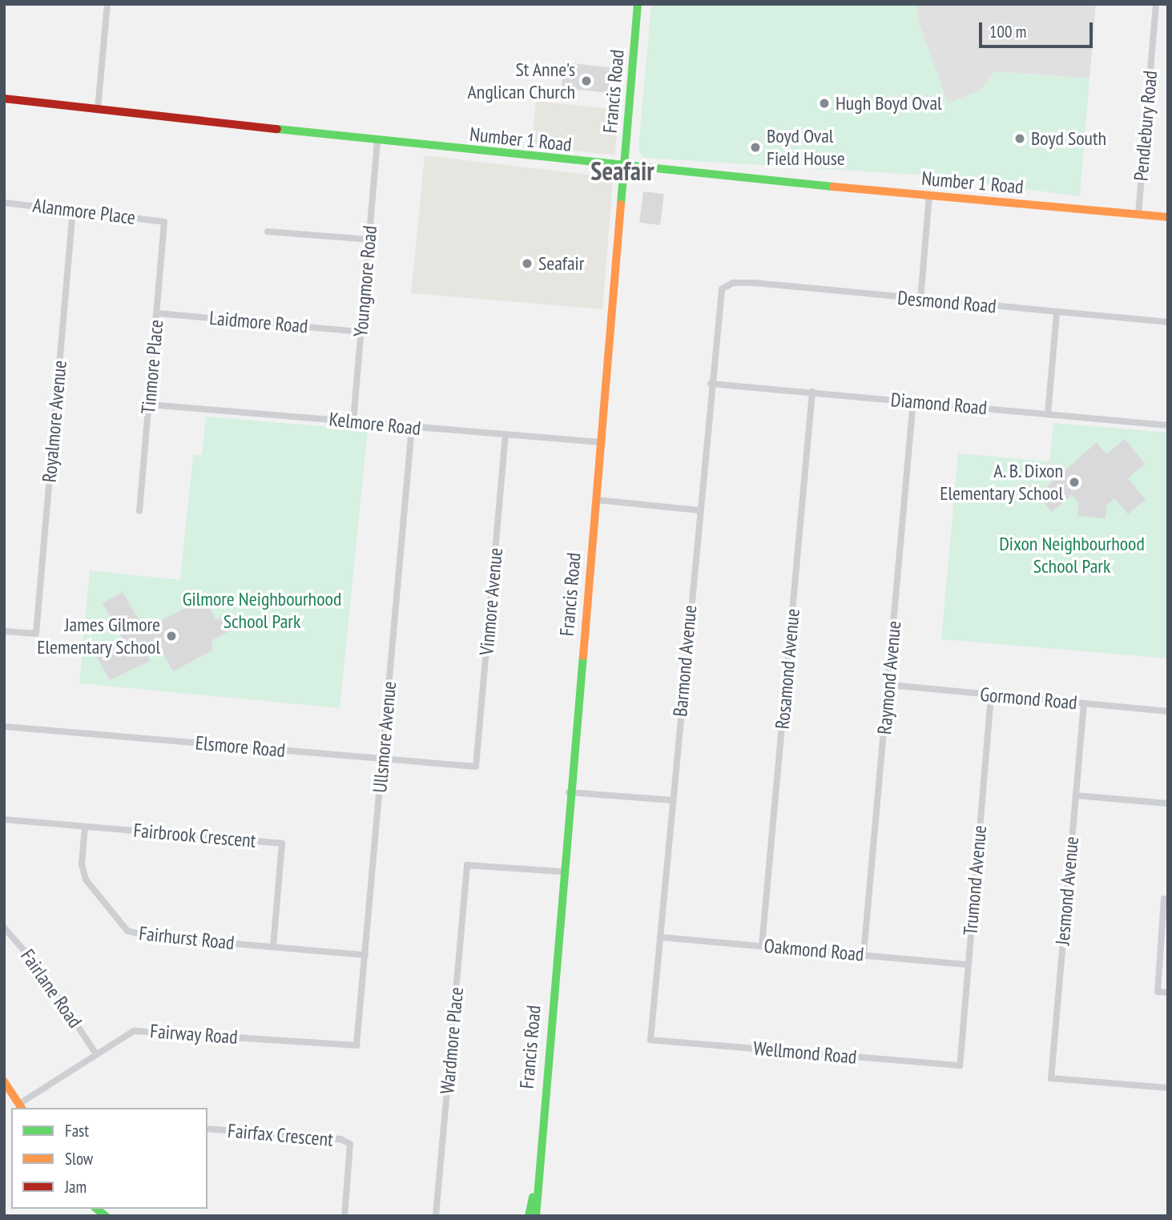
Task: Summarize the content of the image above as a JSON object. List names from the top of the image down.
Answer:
{
  "streets": {
    "street": [
      "Francis Road",
      "Pendlebury Road",
      "Number 1 Road",
      "Alanmore Place",
      "Youngmore Road",
      "Desmond Road",
      "Laidmore Road",
      "Tinmore Place",
      "Diamond Road",
      "Royalmore Avenue",
      "Kelmore Road",
      "Vinmore Avenue",
      "Barmond Avenue",
      "Rosamond Avenue",
      "Raymond Avenue",
      "Gormond Road",
      "Ullsmore Avenue",
      "Elsmore Road",
      "Fairbrook Crescent",
      "Trumond Avenue",
      "Jesmond Avenue",
      "Fairhurst Road",
      "Oakmond Road",
      "Fairlane Road",
      "Fairway Road",
      "Wardmore Place",
      "Wellmond Road",
      "Fairfax Crescent"
    ]
  },
  "crossings": [
    ["Francis Road", "Number 1 Road"],
    ["Francis Road", "Kelmore Road"],
    ["Francis Road", "Wardmore Place"],
    ["Pendlebury Road", "Number 1 Road"],
    ["Number 1 Road", "Youngmore Road"],
    ["Alanmore Place", "Tinmore Place"],
    ["Alanmore Place", "Royalmore Avenue"],
    ["Youngmore Road", "Laidmore Road"],
    ["Youngmore Road", "Kelmore Road"],
    ["Desmond Road", "Barmond Avenue"],
    ["Laidmore Road", "Tinmore Place"],
    ["Tinmore Place", "Kelmore Road"],
    ["Diamond Road", "Barmond Avenue"],
    ["Diamond Road", "Rosamond Avenue"],
    ["Diamond Road", "Raymond Avenue"],
    ["Kelmore Road", "Vinmore Avenue"],
    ["Kelmore Road", "Ullsmore Avenue"],
    ["Vinmore Avenue", "Elsmore Road"],
    ["Barmond Avenue", "Oakmond Road"],
    ["Barmond Avenue", "Wellmond Road"],
    ["Rosamond Avenue", "Oakmond Road"],
    ["Raymond Avenue", "Gormond Road"],
    ["Raymond Avenue", "Oakmond Road"],
    ["Gormond Road", "Trumond Avenue"],
    ["Gormond Road", "Jesmond Avenue"],
    ["Ullsmore Avenue", "Elsmore Road"],
    ["Ullsmore Avenue", "Fairhurst Road"],
    ["Ullsmore Avenue", "Fairway Road"],
    ["Fairbrook Crescent", "Fairhurst Road"],
    ["Trumond Avenue", "Oakmond Road"],
    ["Trumond Avenue", "Wellmond Road"],
    ["Fairlane Road", "Fairway Road"]
  ],
  "districts": ["Seafair"],
  "parks": ["Dixon Neighbourhood School Park", "Gilmore Neighbourhood School Park"],
  "places": [
    "St Anne's Anglican Church",
    "Hugh Boyd Oval",
    "Boyd South",
    "Boyd Oval Field House",
    "Seafair",
    "A. B. Dixon Elementary School",
    "James Gilmore Elementary School"
  ],
  "legend": ["Fast", "Slow", "Jam"],
  "scale_bar": "100 m"
}
